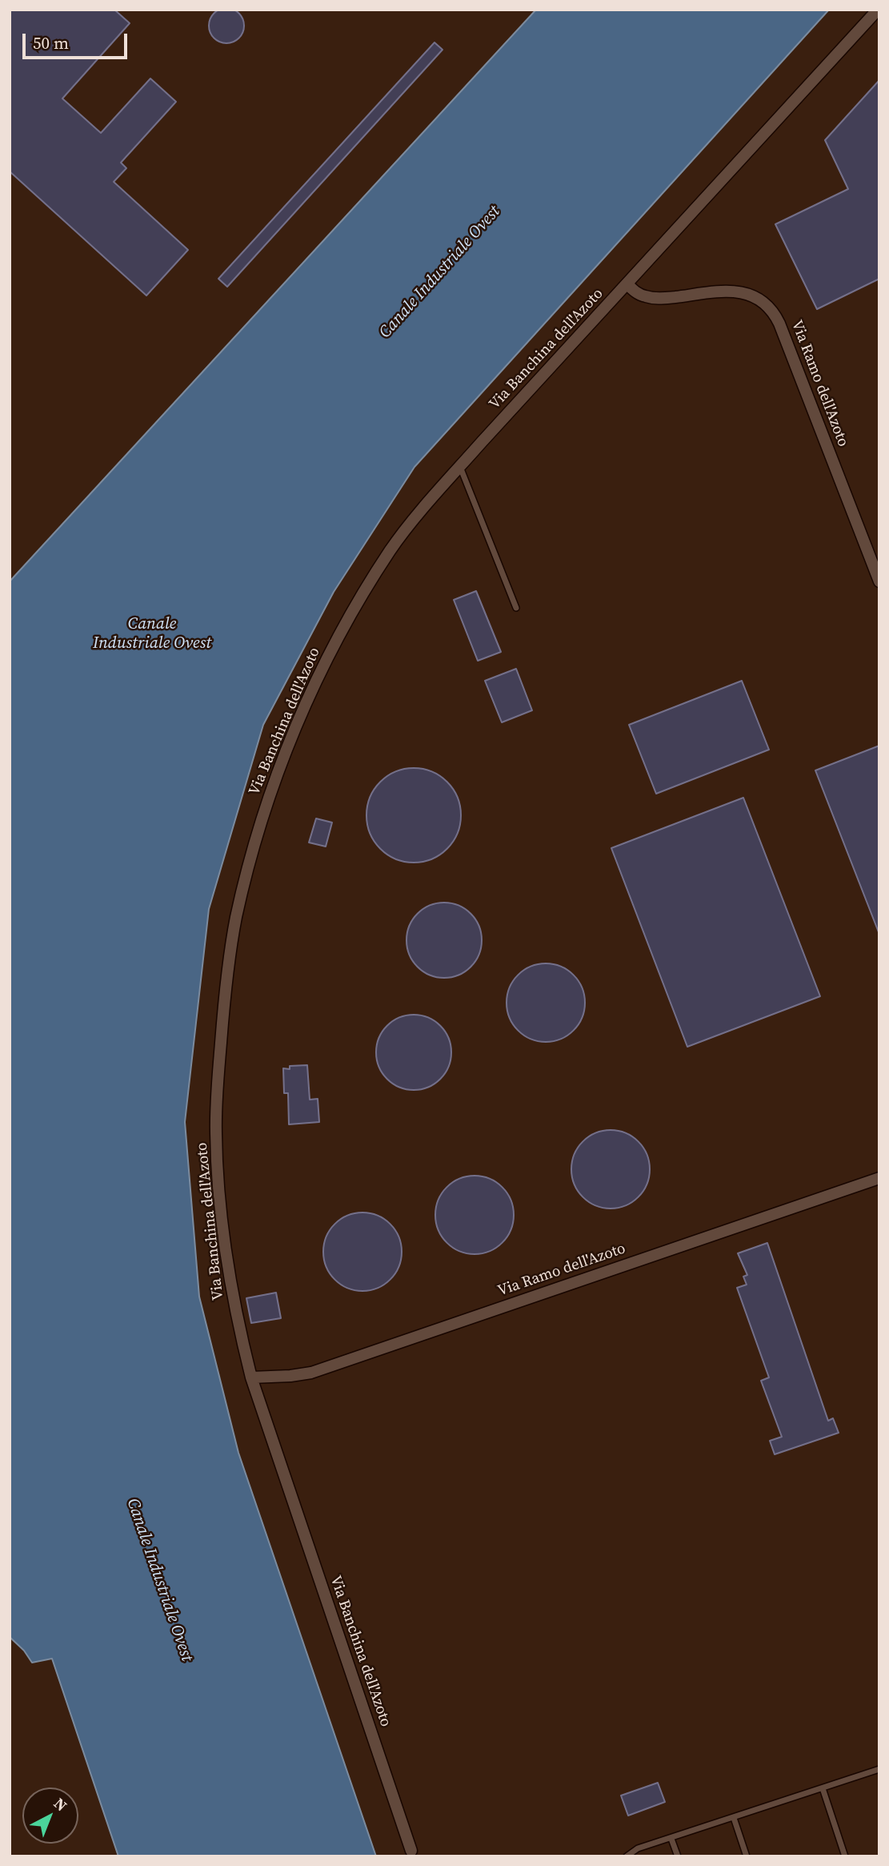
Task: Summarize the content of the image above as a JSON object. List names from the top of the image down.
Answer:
{
  "streets": {
    "street": ["Via Banchina dell'Azoto", "Via Ramo dell'Azoto"]
  },
  "crossings": [
    ["Via Banchina dell'Azoto", "Via Ramo dell'Azoto"]
  ],
  "water": ["Canale Industriale Ovest"],
  "scale_bar": "50 m",
  "north": "top right"
}
